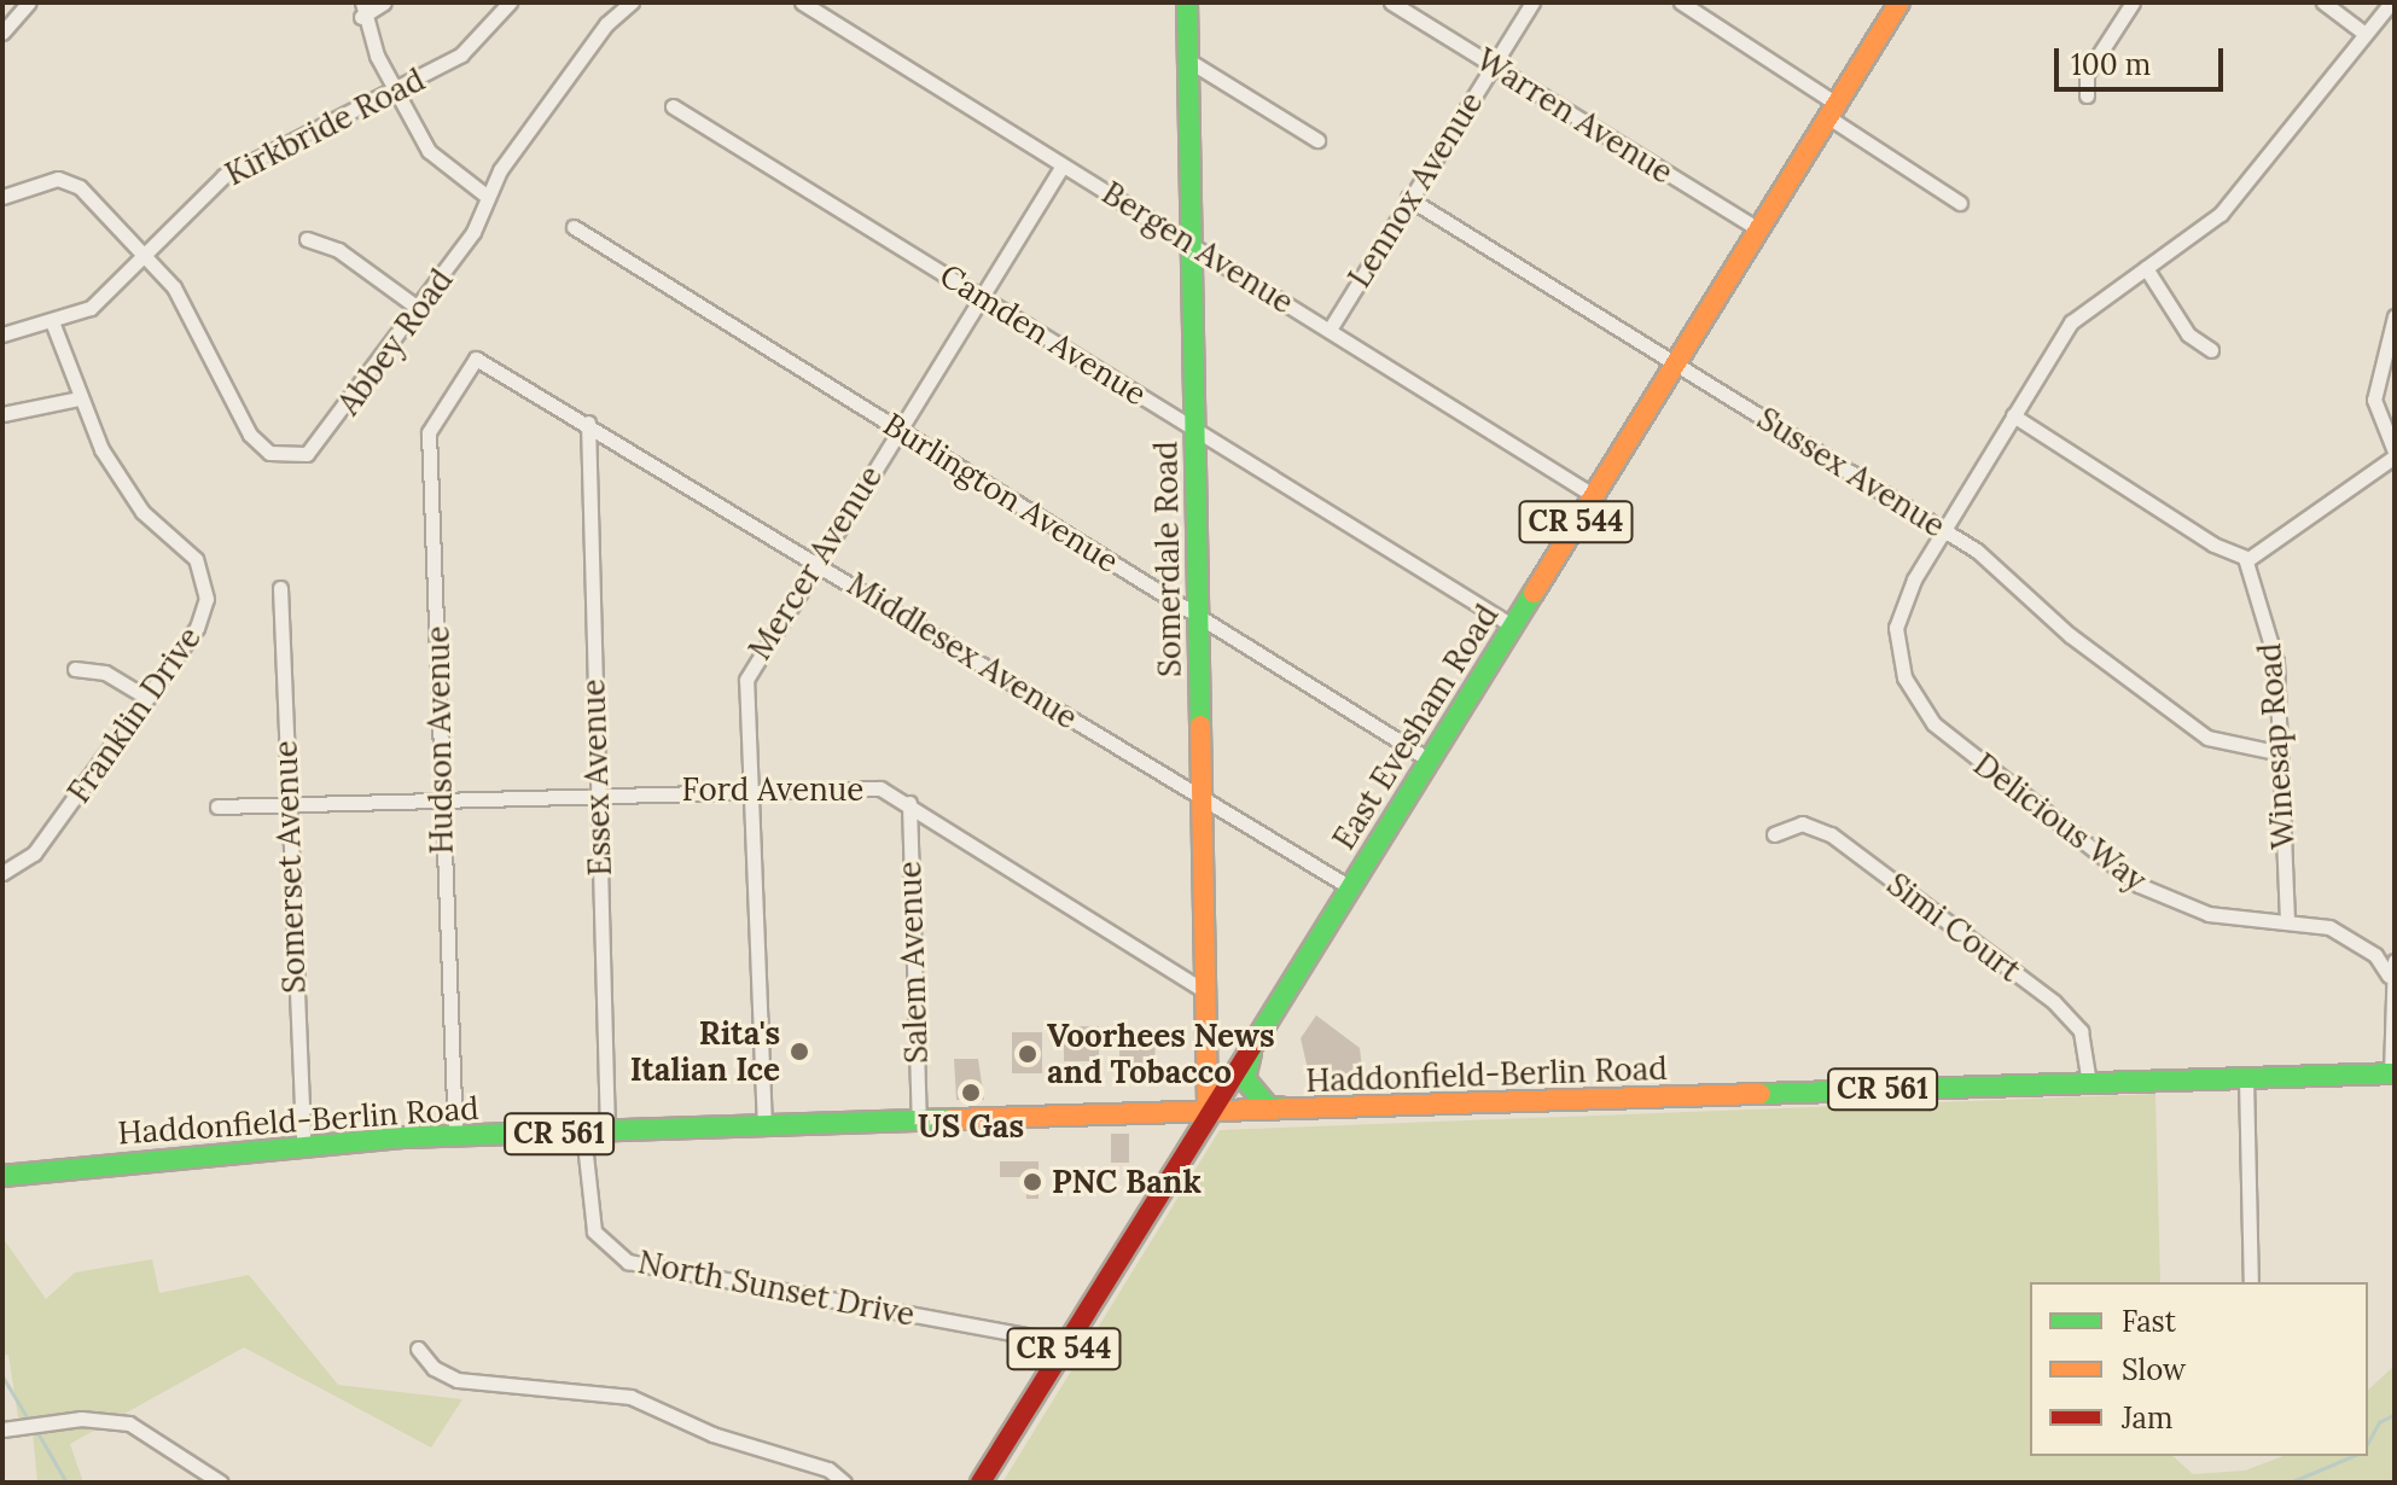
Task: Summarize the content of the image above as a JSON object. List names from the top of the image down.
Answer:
{
  "streets": {
    "main road": [
      "CR 544",
      "Somerdale Road",
      "East Evesham Road",
      "Haddonfield-Berlin Road",
      "CR 561"
    ],
    "street": [
      "Warren Avenue",
      "Kirkbride Road",
      "Lennox Avenue",
      "Bergen Avenue",
      "Camden Avenue",
      "Abbey Road",
      "Sussex Avenue",
      "Burlington Avenue",
      "Mercer Avenue",
      "Middlesex Avenue",
      "Franklin Drive",
      "Hudson Avenue",
      "Winesap Road",
      "Essex Avenue",
      "Ford Avenue",
      "Delicious Way",
      "Somerset Avenue",
      "Simi Court",
      "Salem Avenue",
      "North Sunset Drive"
    ]
  },
  "crossings": [
    ["Warren Avenue", "Lennox Avenue"],
    ["Warren Avenue", "East Evesham Road"],
    ["Kirkbride Road", "Abbey Road"],
    ["Kirkbride Road", "Franklin Drive"],
    ["Lennox Avenue", "Bergen Avenue"],
    ["Lennox Avenue", "Sussex Avenue"],
    ["Bergen Avenue", "Somerdale Road"],
    ["Bergen Avenue", "Mercer Avenue"],
    ["Bergen Avenue", "East Evesham Road"],
    ["Camden Avenue", "Somerdale Road"],
    ["Camden Avenue", "Mercer Avenue"],
    ["Camden Avenue", "East Evesham Road"],
    ["Sussex Avenue", "East Evesham Road"],
    ["Sussex Avenue", "Winesap Road"],
    ["Sussex Avenue", "Delicious Way"],
    ["Burlington Avenue", "Somerdale Road"],
    ["Burlington Avenue", "Mercer Avenue"],
    ["Burlington Avenue", "East Evesham Road"],
    ["Somerdale Road", "Middlesex Avenue"],
    ["Somerdale Road", "East Evesham Road"],
    ["Somerdale Road", "Ford Avenue"],
    ["Somerdale Road", "Haddonfield-Berlin Road"],
    ["Mercer Avenue", "Middlesex Avenue"],
    ["Mercer Avenue", "Ford Avenue"],
    ["Mercer Avenue", "Haddonfield-Berlin Road"],
    ["Middlesex Avenue", "East Evesham Road"],
    ["Middlesex Avenue", "Hudson Avenue"],
    ["Middlesex Avenue", "Essex Avenue"],
    ["East Evesham Road", "Haddonfield-Berlin Road"],
    ["East Evesham Road", "North Sunset Drive"],
    ["Hudson Avenue", "Ford Avenue"],
    ["Hudson Avenue", "Haddonfield-Berlin Road"],
    ["Winesap Road", "Delicious Way"],
    ["Essex Avenue", "Ford Avenue"],
    ["Essex Avenue", "Haddonfield-Berlin Road"],
    ["Ford Avenue", "Somerset Avenue"],
    ["Ford Avenue", "Salem Avenue"],
    ["Somerset Avenue", "Haddonfield-Berlin Road"],
    ["Simi Court", "Haddonfield-Berlin Road"],
    ["Salem Avenue", "Haddonfield-Berlin Road"],
    ["Haddonfield-Berlin Road", "North Sunset Drive"]
  ],
  "places": [
    "Rita's Italian Ice",
    "Voorhees News and Tobacco",
    "US Gas",
    "PNC Bank"
  ],
  "legend": ["Fast", "Slow", "Jam"],
  "scale_bar": "100 m"
}
